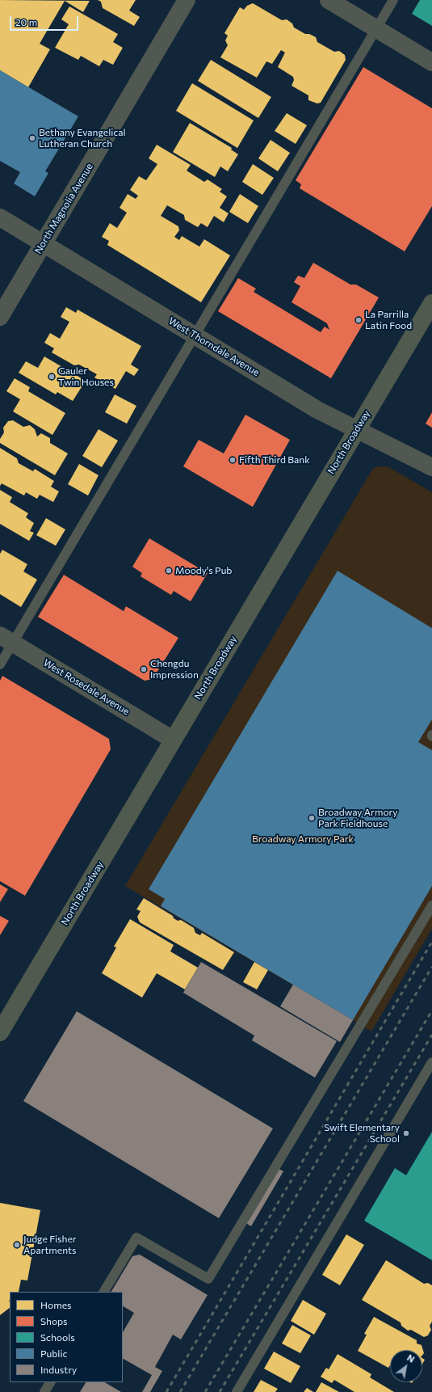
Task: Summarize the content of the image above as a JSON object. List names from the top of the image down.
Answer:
{
  "streets": {
    "main road": ["North Broadway"],
    "street": ["North Magnolia Avenue", "West Thorndale Avenue", "West Rosedale Avenue"]
  },
  "crossings": [
    ["North Magnolia Avenue", "West Thorndale Avenue"],
    ["West Thorndale Avenue", "North Broadway"],
    ["North Broadway", "West Rosedale Avenue"]
  ],
  "parks": ["Broadway Armory Park"],
  "places": [
    "Bethany Evangelical Lutheran Church",
    "La Parrilla Latin Food",
    "Gauler Twin Houses",
    "Fifth Third Bank",
    "Moody's Pub",
    "Chengdu Impression",
    "Broadway Armory Park Fieldhouse",
    "Swift Elementary School",
    "Judge Fisher Apartments"
  ],
  "legend": [
    "Homes",
    "Shops",
    "Schools",
    "Public",
    "Industry"
  ],
  "scale_bar": "20 m",
  "north": "top right"
}
